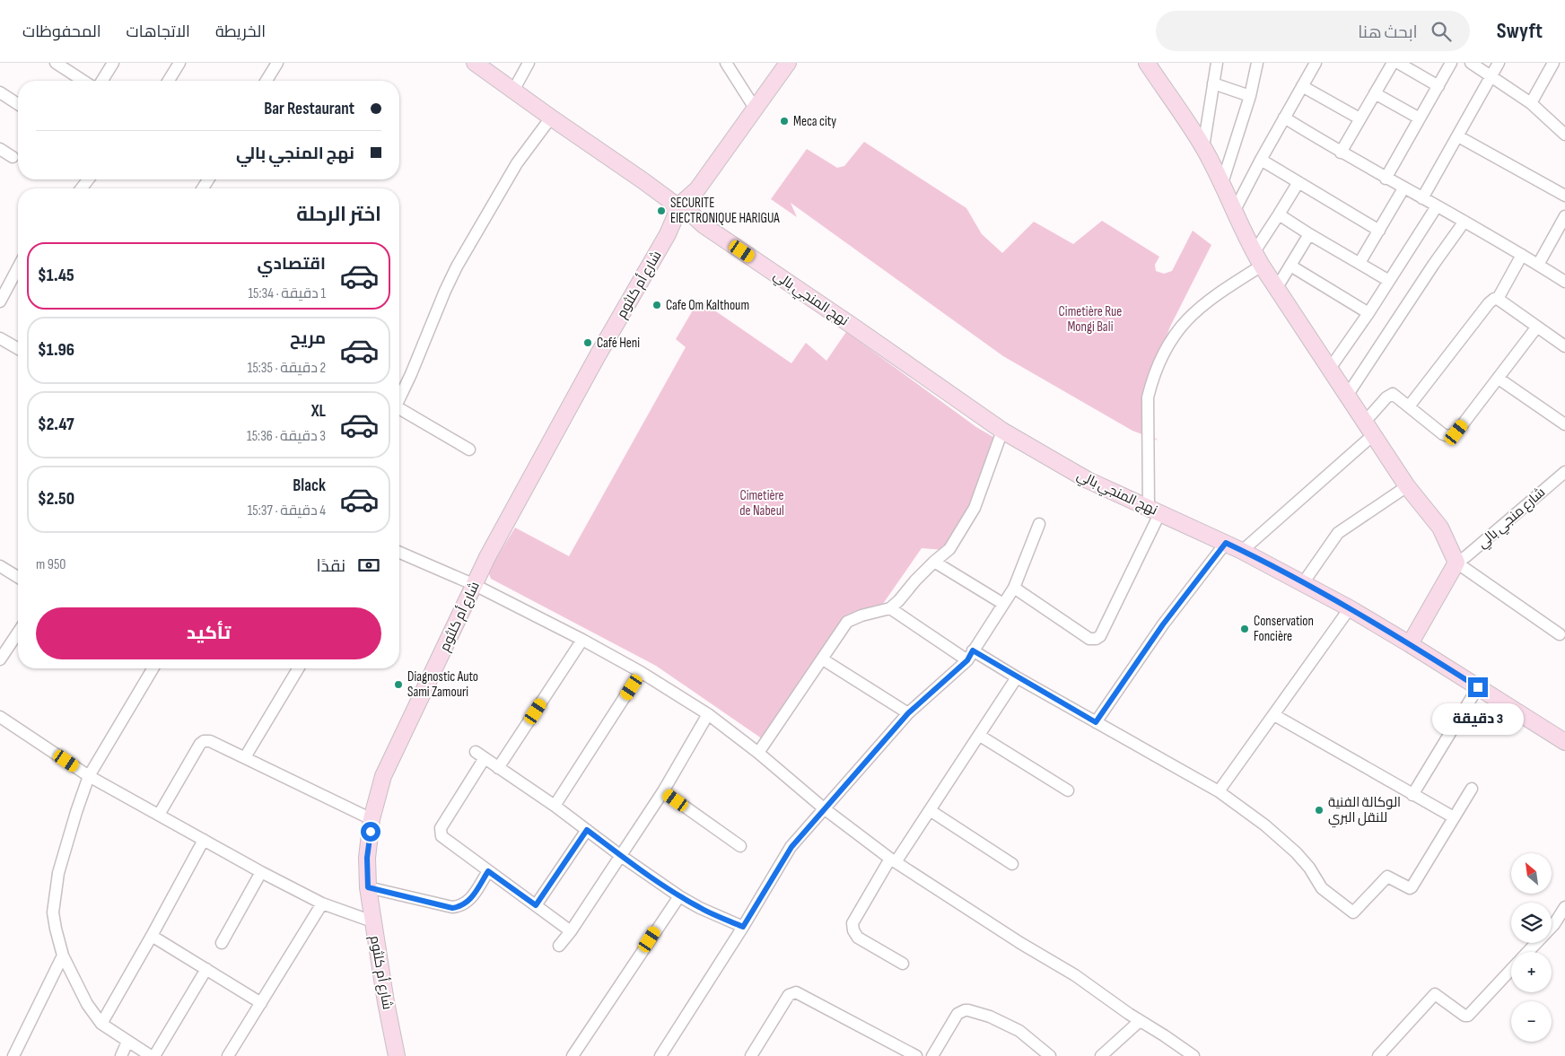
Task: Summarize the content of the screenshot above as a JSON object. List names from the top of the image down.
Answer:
{
  "streets": {
    "street": ["شارع أم كلثوم", "نهج المنجي بالي", "شارع منجي بالي"]
  },
  "crossings": [
    ["شارع أم كلثوم", "نهج المنجي بالي"]
  ],
  "parks": ["Cimetière Rue Mongi Bali", "Cimetière de Nabeul"],
  "places": [
    "Meca city",
    "SECURITE ElECTRONIQUE HARIGUA",
    "Cafe Om Kalthoum",
    "Café Heni",
    "Conservation Foncière",
    "Diagnostic Auto Sami Zamouri",
    "الوكالة الفنية للنقل البري"
  ],
  "north": "top left",
  "page": {
    "header": "Swyft",
    "search": "ابحث هنا",
    "nav": ["الخريطة", "الاتجاهات", "المحفوظات"],
    "banner": ["Bar Restaurant", "نهج المنجي بالي"],
    "heading": "اختر الرحلة",
    "list": [
      {
        "name": "اقتصادي",
        "note": "1 دقيقة · 15:34",
        "value": "$1.45"
      },
      {
        "name": "مريح",
        "note": "2 دقيقة · 15:35",
        "value": "$1.96"
      },
      {
        "name": "XL",
        "note": "3 دقيقة · 15:36",
        "value": "$2.47"
      },
      {
        "name": "Black",
        "note": "4 دقيقة · 15:37",
        "value": "$2.50"
      }
    ],
    "pay": ["نقدًا", "950 m"],
    "buttons": "تأكيد",
    "bubble": "3 دقيقة",
    "map_buttons": ["+", "−"]
  }
}
